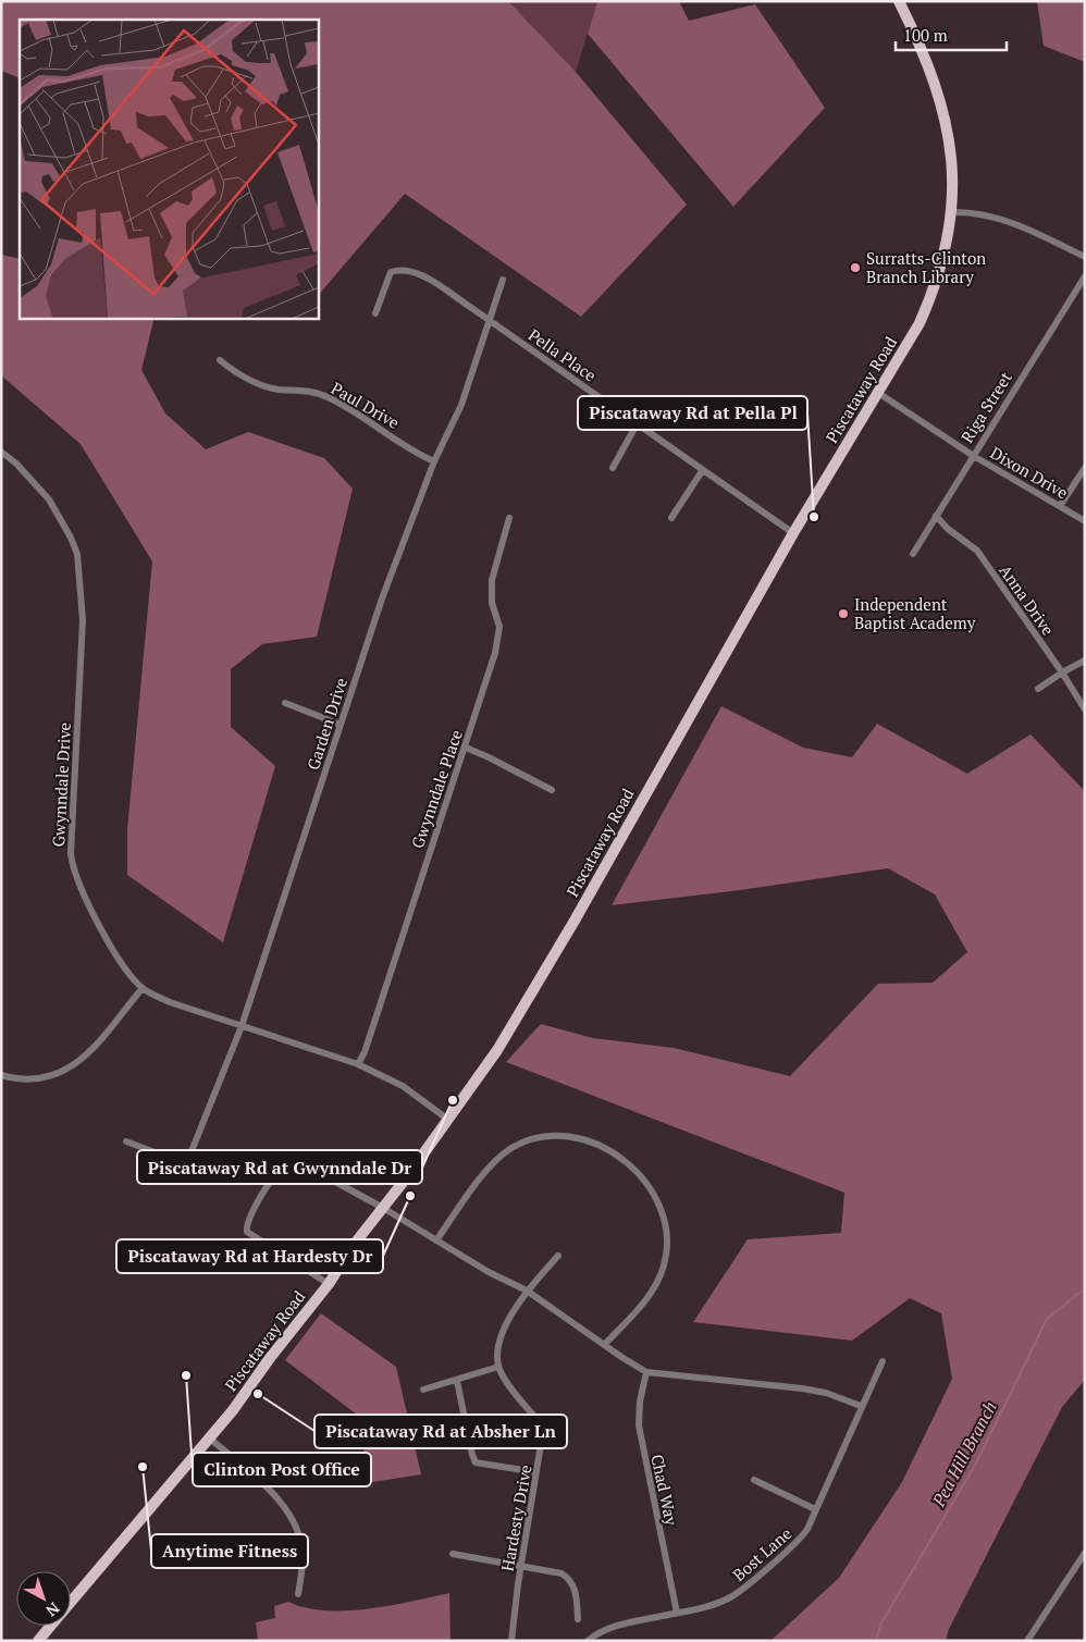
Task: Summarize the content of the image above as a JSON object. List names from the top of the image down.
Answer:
{
  "streets": {
    "main road": ["Piscataway Road"],
    "street": [
      "Pella Place",
      "Paul Drive",
      "Riga Street",
      "Dixon Drive",
      "Anna Drive",
      "Garden Drive",
      "Gwynndale Drive",
      "Gwynndale Place",
      "Chad Way",
      "Hardesty Drive",
      "Bost Lane"
    ]
  },
  "crossings": [
    ["Pella Place", "Piscataway Road"],
    ["Pella Place", "Garden Drive"],
    ["Piscataway Road", "Dixon Drive"],
    ["Piscataway Road", "Gwynndale Drive"],
    ["Paul Drive", "Garden Drive"],
    ["Riga Street", "Dixon Drive"],
    ["Riga Street", "Anna Drive"],
    ["Garden Drive", "Gwynndale Drive"],
    ["Gwynndale Drive", "Gwynndale Place"],
    ["Chad Way", "Bost Lane"]
  ],
  "water": ["Pea Hill Branch"],
  "places": [
    "Surratts-Clinton Branch Library",
    "Piscataway Rd at Pella Pl",
    "Independent Baptist Academy",
    "Piscataway Rd at Gwynndale Dr",
    "Piscataway Rd at Hardesty Dr",
    "Clinton Post Office",
    "Piscataway Rd at Absher Ln",
    "Anytime Fitness"
  ],
  "scale_bar": "100 m",
  "north": "bottom right"
}
